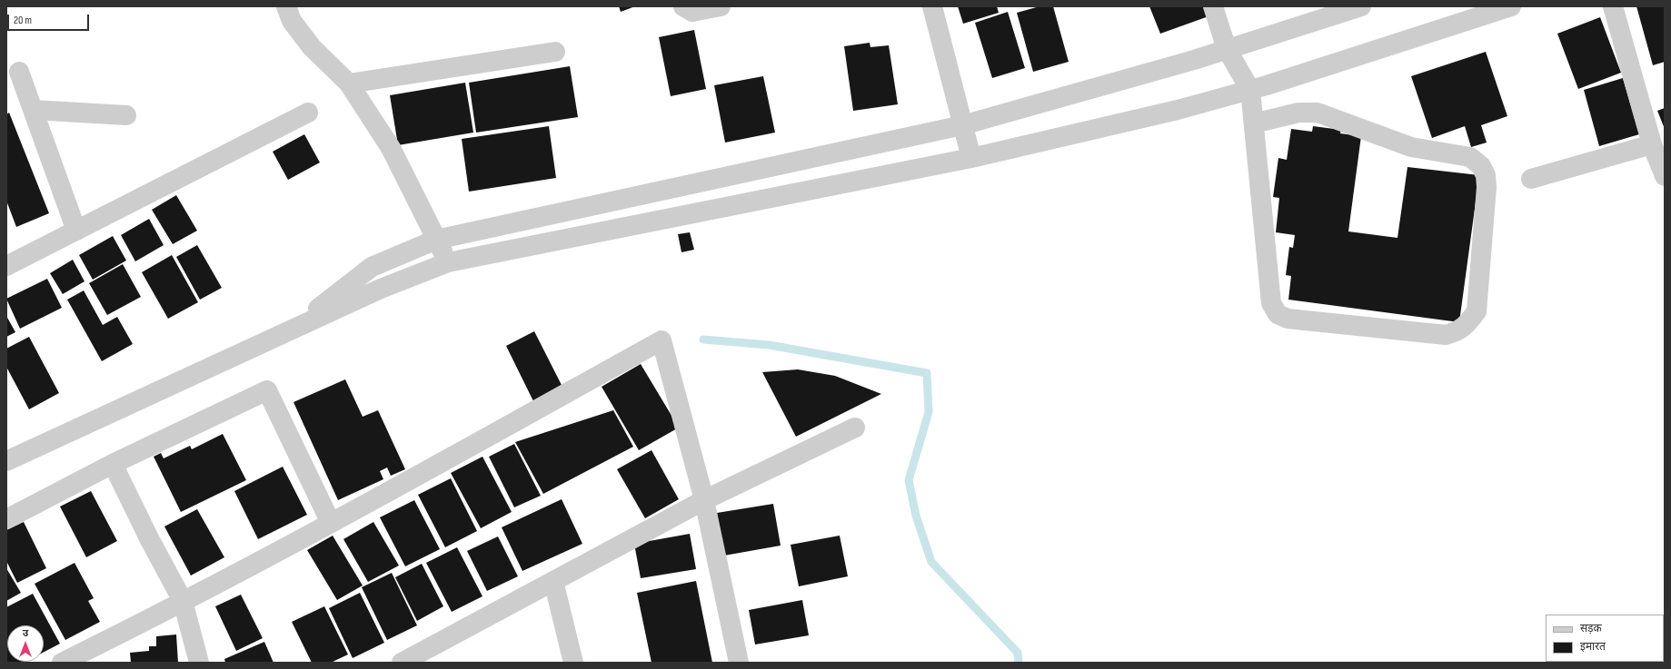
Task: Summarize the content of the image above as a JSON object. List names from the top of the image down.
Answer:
{
  "legend": ["सड़क", "इमारत"],
  "scale_bar": "20 m",
  "north": "top"
}
